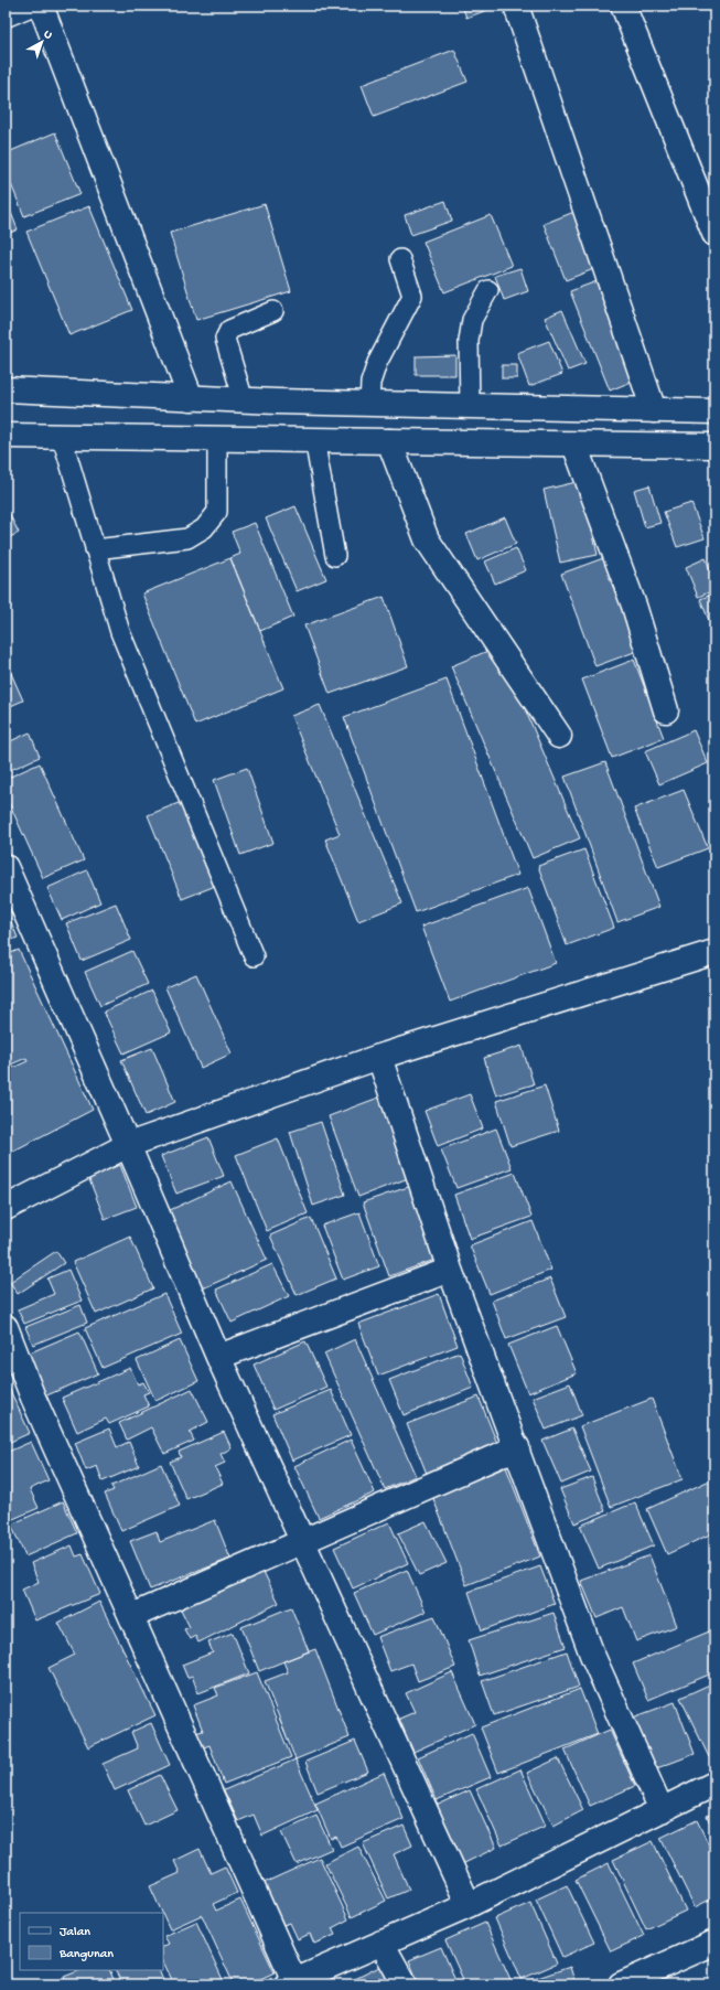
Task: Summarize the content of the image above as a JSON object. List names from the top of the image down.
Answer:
{
  "legend": ["Jalan", "Bangunan"],
  "north": "top right"
}
